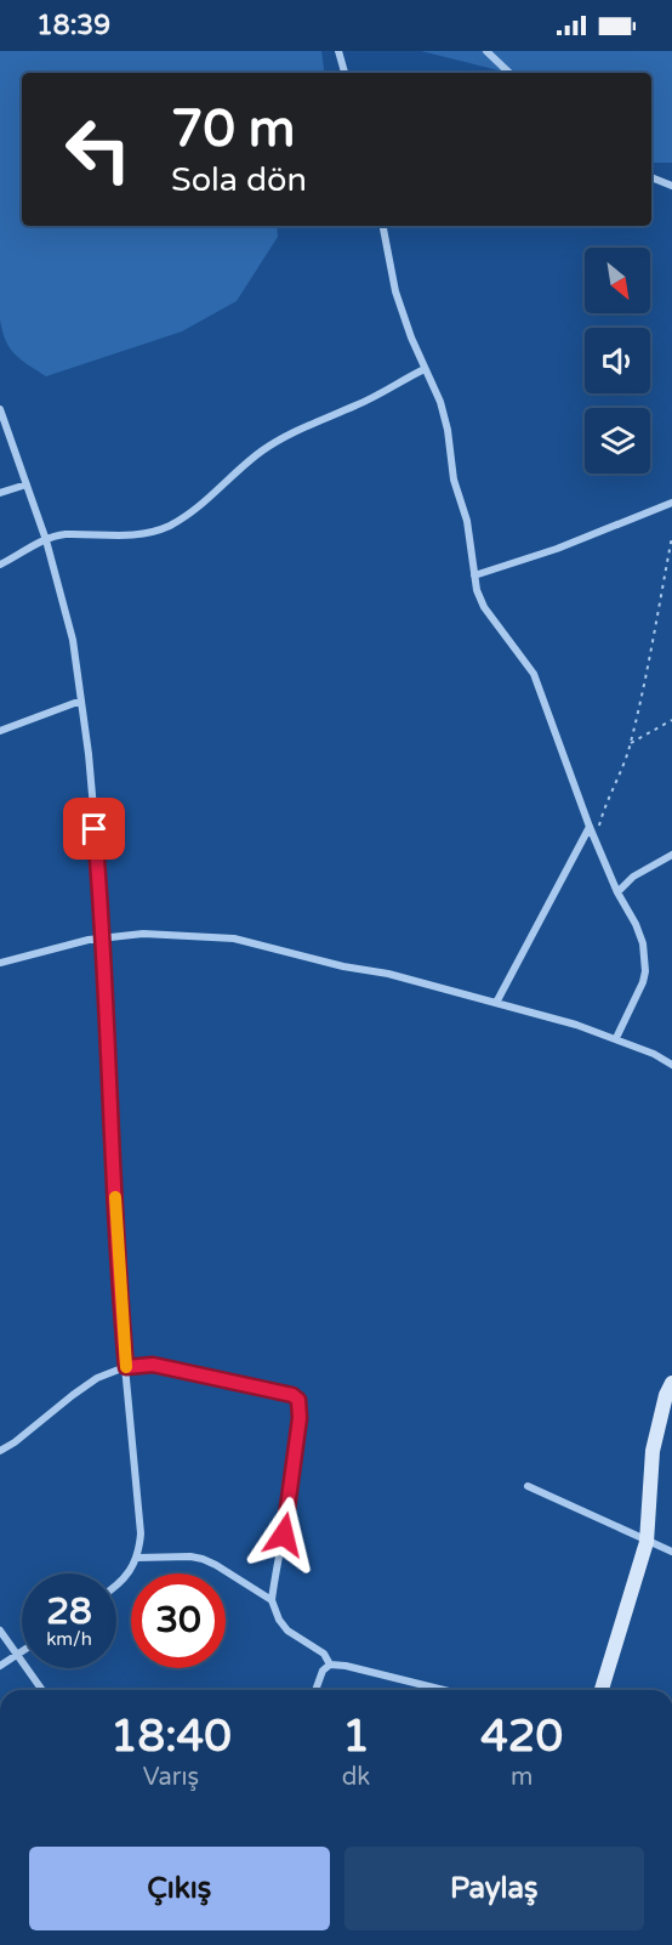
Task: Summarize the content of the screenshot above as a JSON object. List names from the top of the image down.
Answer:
{
  "north": "bottom right",
  "page": {
    "status": "18:39",
    "turn": ["70 m", "Sola dön"],
    "speed": "28 km/h",
    "limit": "30",
    "eta": [
      "18:40",
      "Varış",
      "1",
      "dk",
      "420",
      "m"
    ],
    "buttons": ["Çıkış", "Paylaş"]
  }
}
